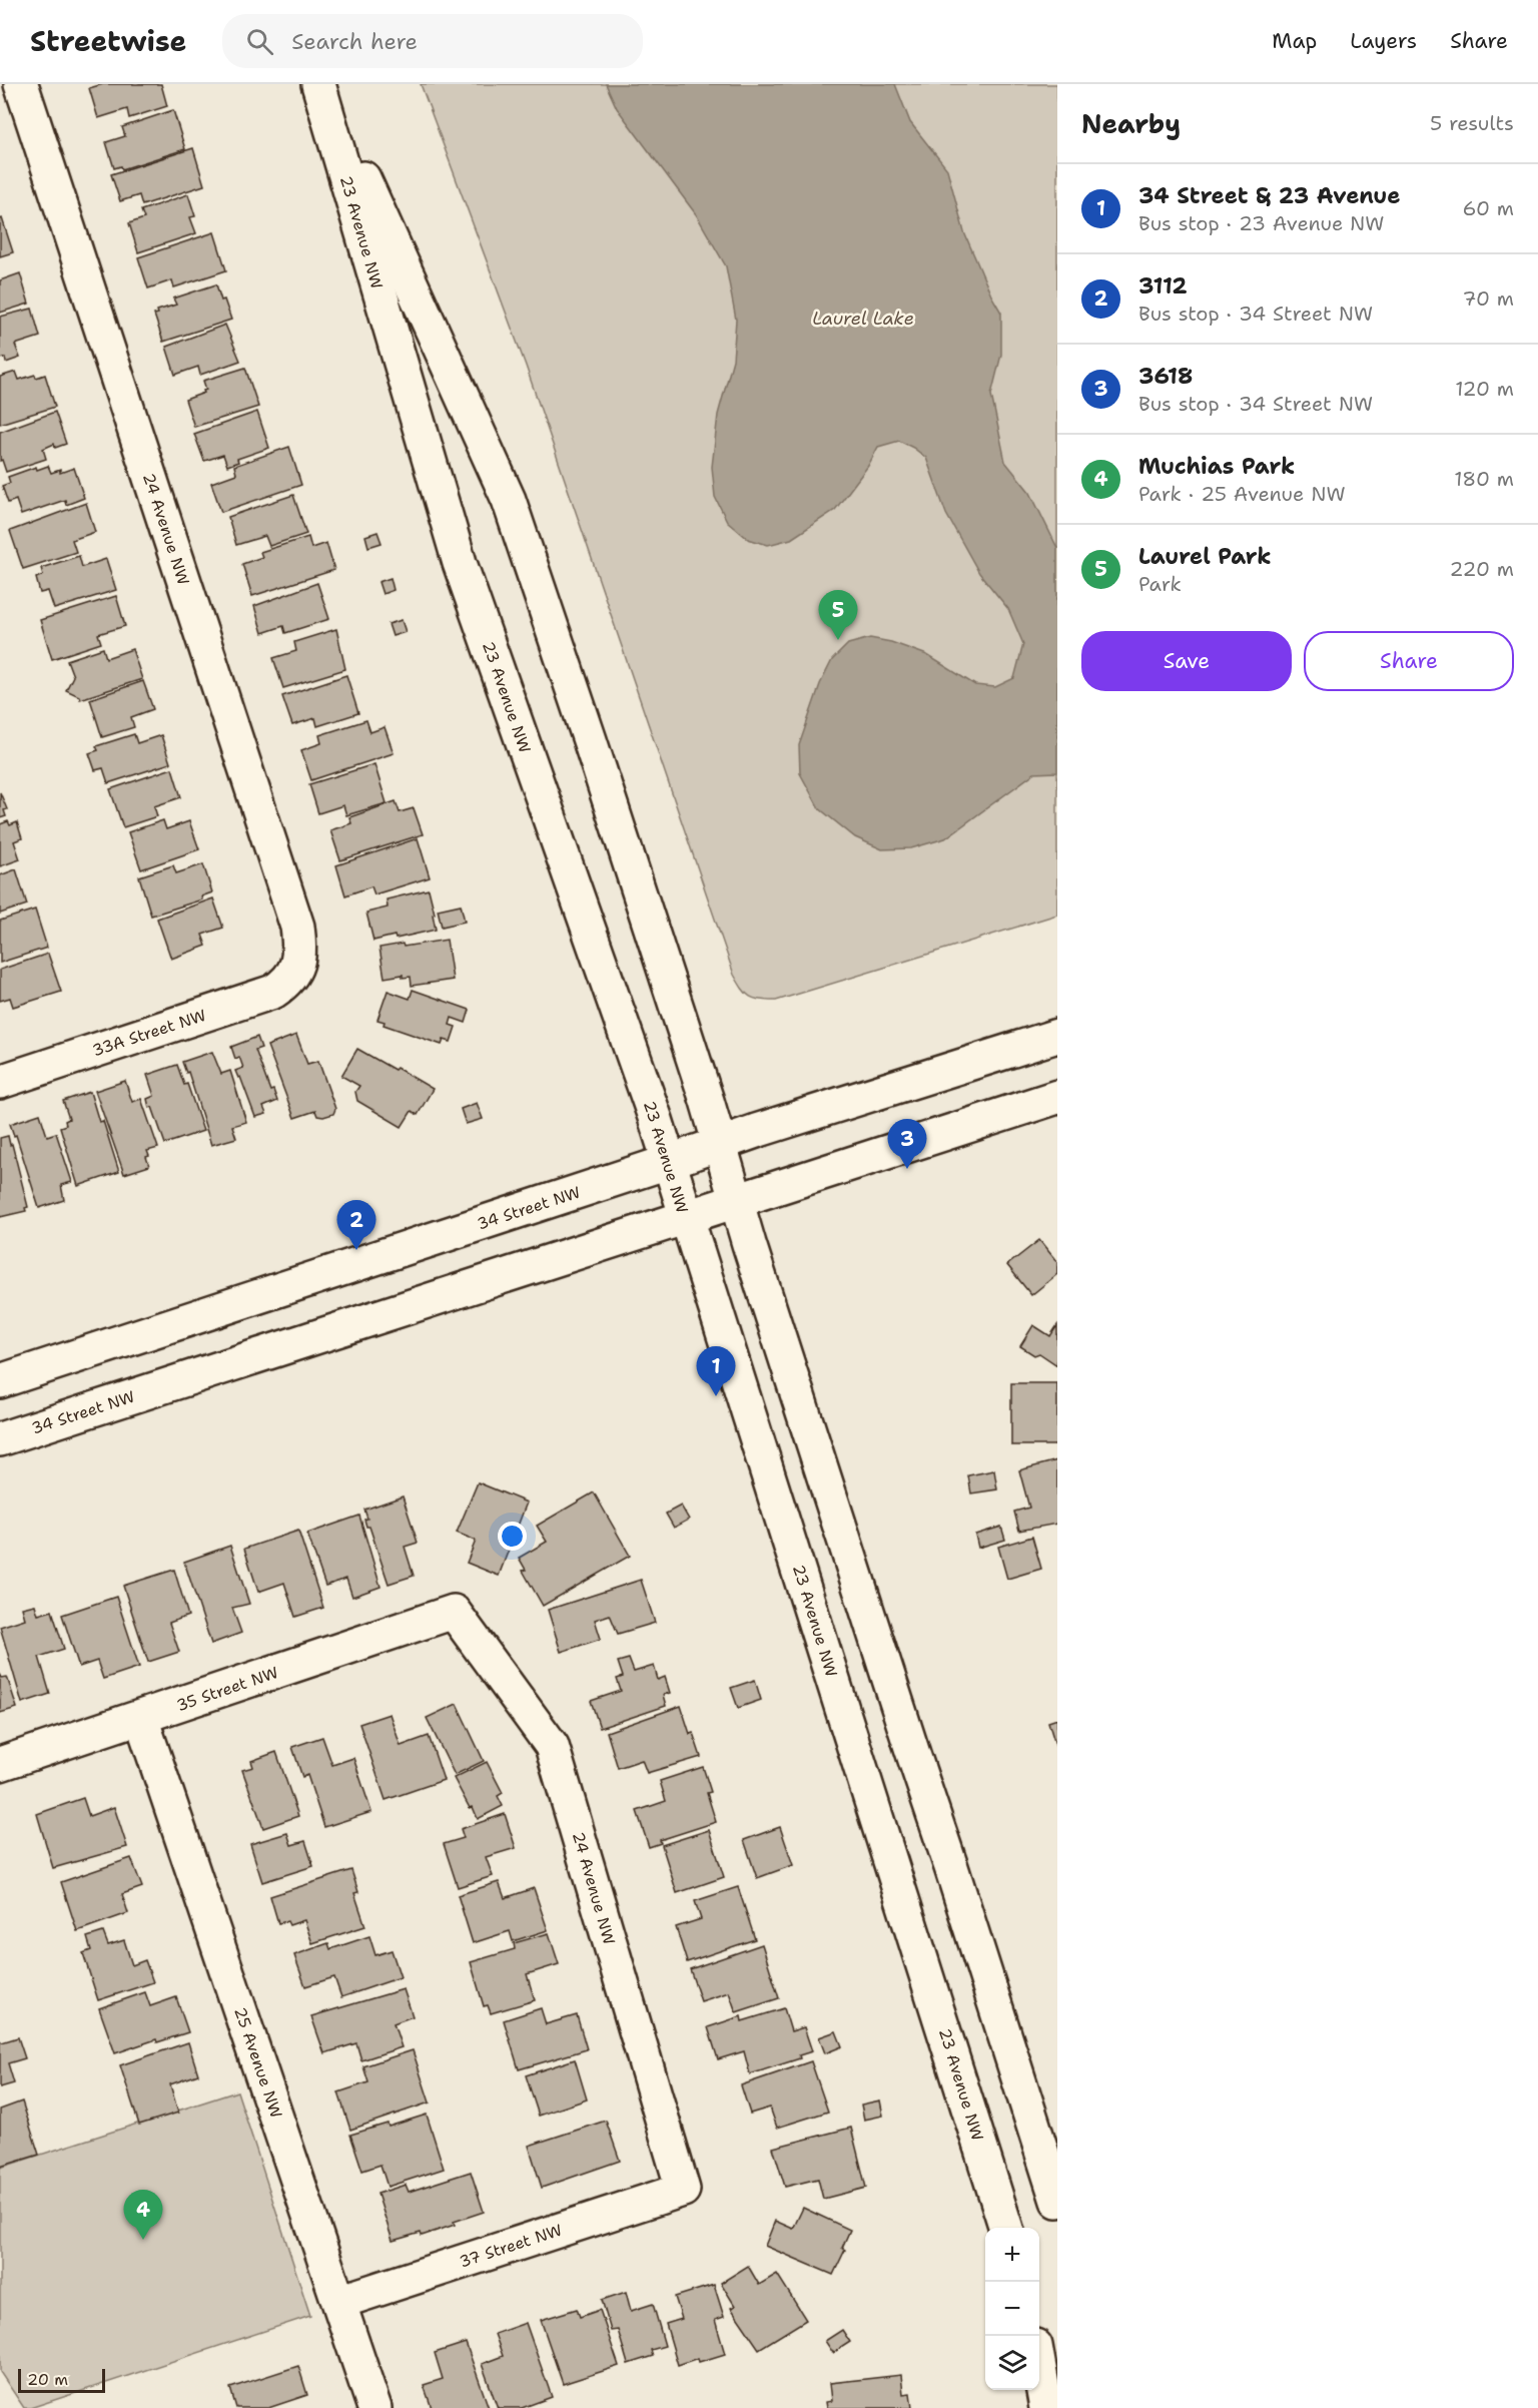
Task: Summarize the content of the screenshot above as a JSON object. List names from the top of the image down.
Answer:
{
  "streets": {
    "main road": [
      "23 Avenue NW",
      "24 Avenue NW",
      "33A Street NW",
      "34 Street NW",
      "35 Street NW",
      "25 Avenue NW",
      "37 Street NW"
    ]
  },
  "crossings": [
    ["23 Avenue NW", "34 Street NW"],
    ["24 Avenue NW", "33A Street NW"],
    ["24 Avenue NW", "35 Street NW"],
    ["24 Avenue NW", "37 Street NW"],
    ["35 Street NW", "25 Avenue NW"],
    ["25 Avenue NW", "37 Street NW"]
  ],
  "water": ["Laurel Lake"],
  "scale_bar": "20 m",
  "page": {
    "header": "Streetwise",
    "search": "Search here",
    "nav": ["Map", "Layers", "Share"],
    "heading": ["Nearby", "5 results"],
    "list": [
      {
        "mark": "1",
        "name": "34 Street & 23 Avenue",
        "note": "Bus stop · 23 Avenue NW",
        "value": "60 m"
      },
      {
        "mark": "2",
        "name": "3112",
        "note": "Bus stop · 34 Street NW",
        "value": "70 m"
      },
      {
        "mark": "3",
        "name": "3618",
        "note": "Bus stop · 34 Street NW",
        "value": "120 m"
      },
      {
        "mark": "4",
        "name": "Muchias Park",
        "note": "Park · 25 Avenue NW",
        "value": "180 m"
      },
      {
        "mark": "5",
        "name": "Laurel Park",
        "note": "Park",
        "value": "220 m"
      }
    ],
    "pins": [
      "5",
      "3",
      "2",
      "1",
      "4"
    ],
    "buttons": ["Save", "Share"],
    "map_buttons": ["+", "−"],
    "scale": "20 m"
  }
}
